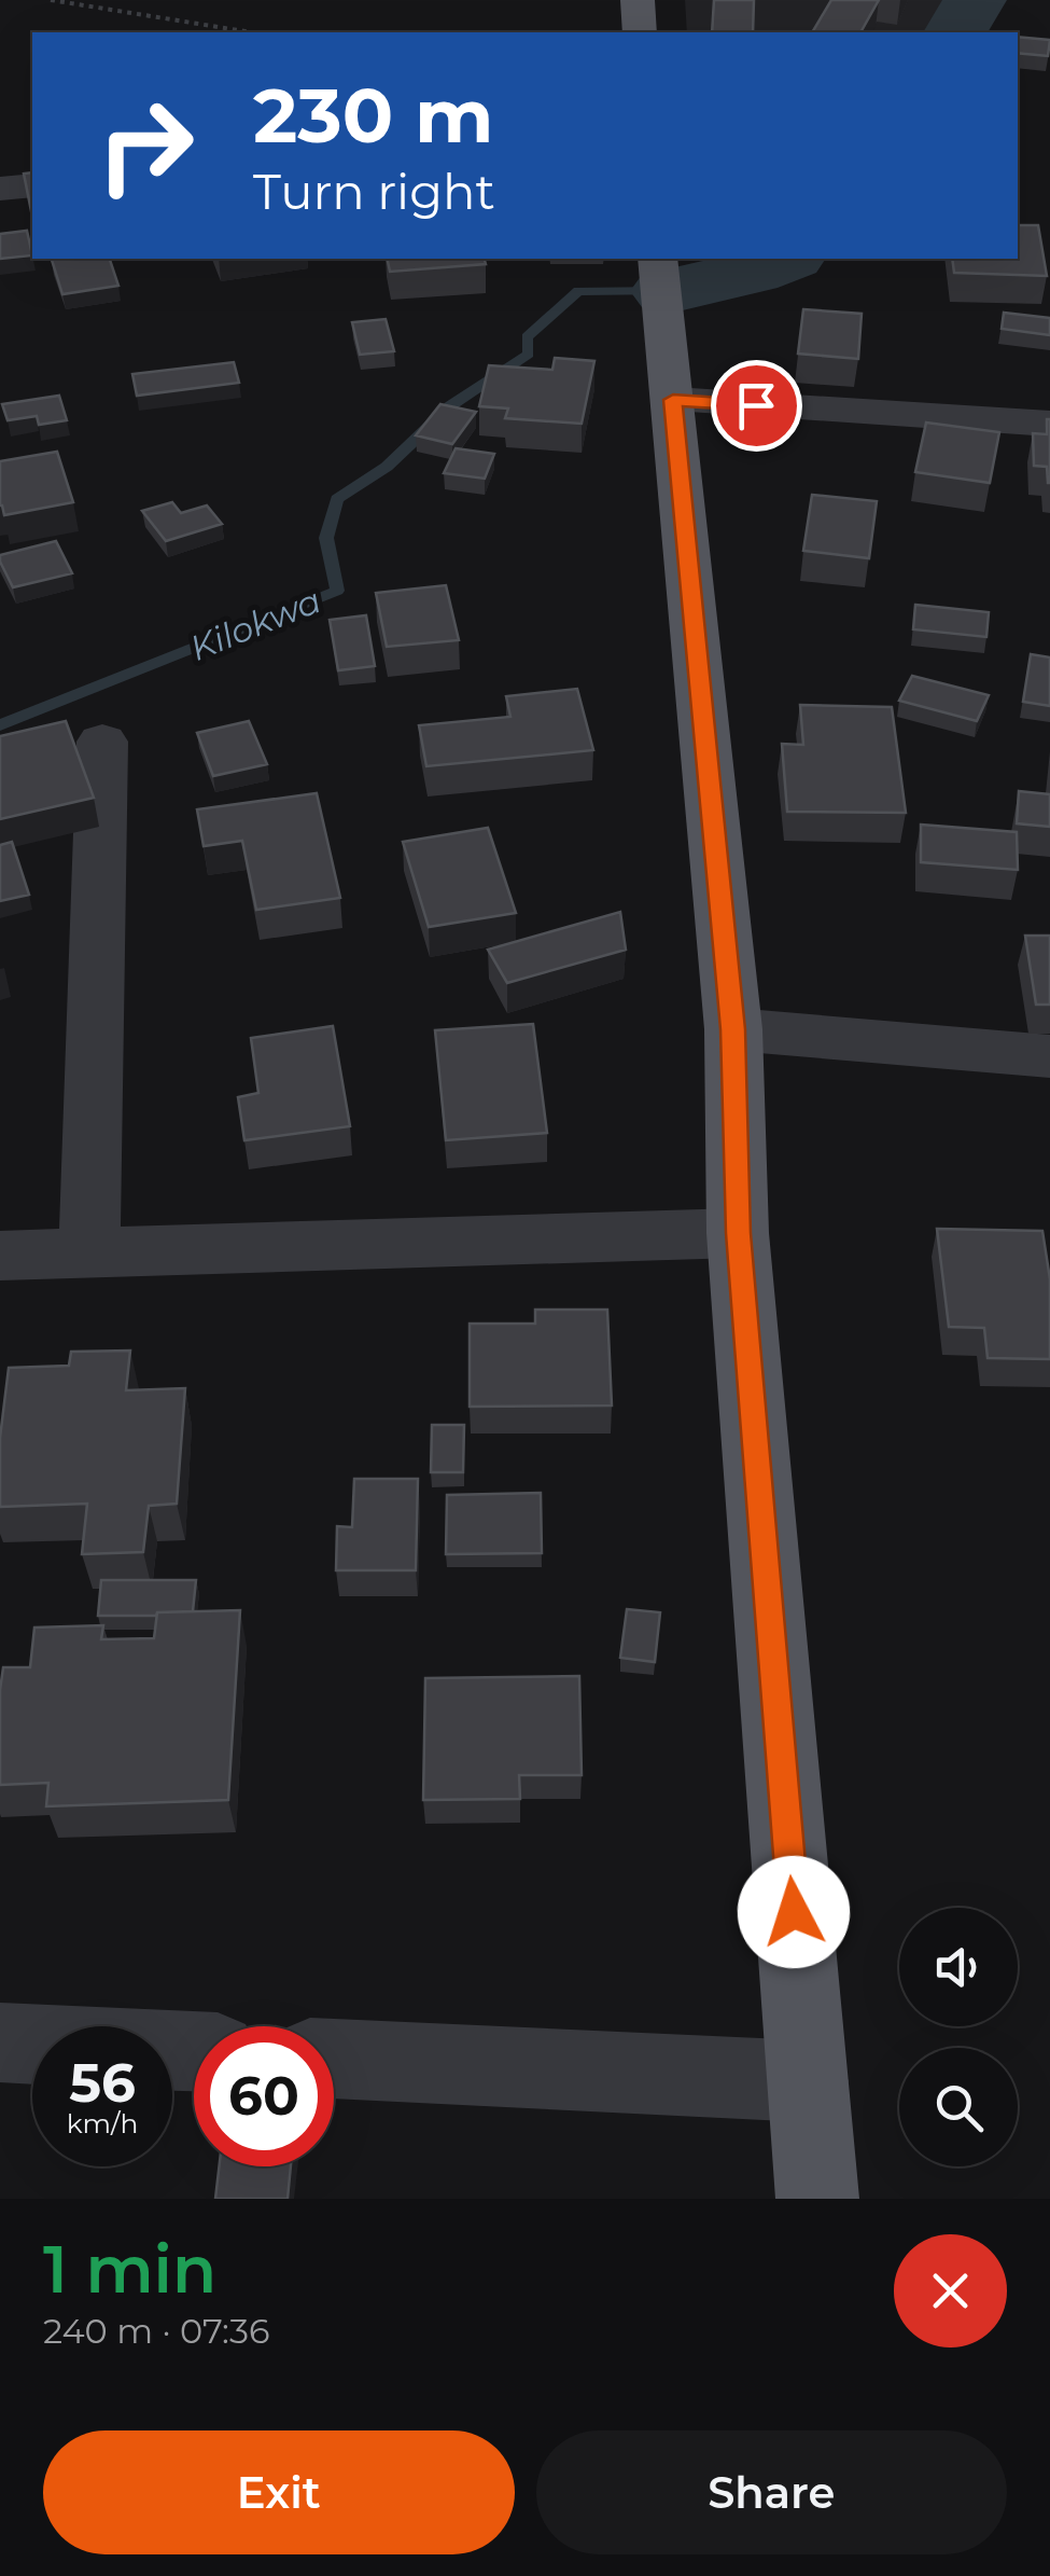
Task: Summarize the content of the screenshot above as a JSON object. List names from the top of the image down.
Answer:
{
  "water": ["Kilokwa"],
  "page": {
    "turn": ["230 m", "Turn right"],
    "speed": "56 km/h",
    "limit": "60",
    "heading": ["1 min", "240 m · 07:36"],
    "buttons": ["Exit", "Share"]
  }
}
